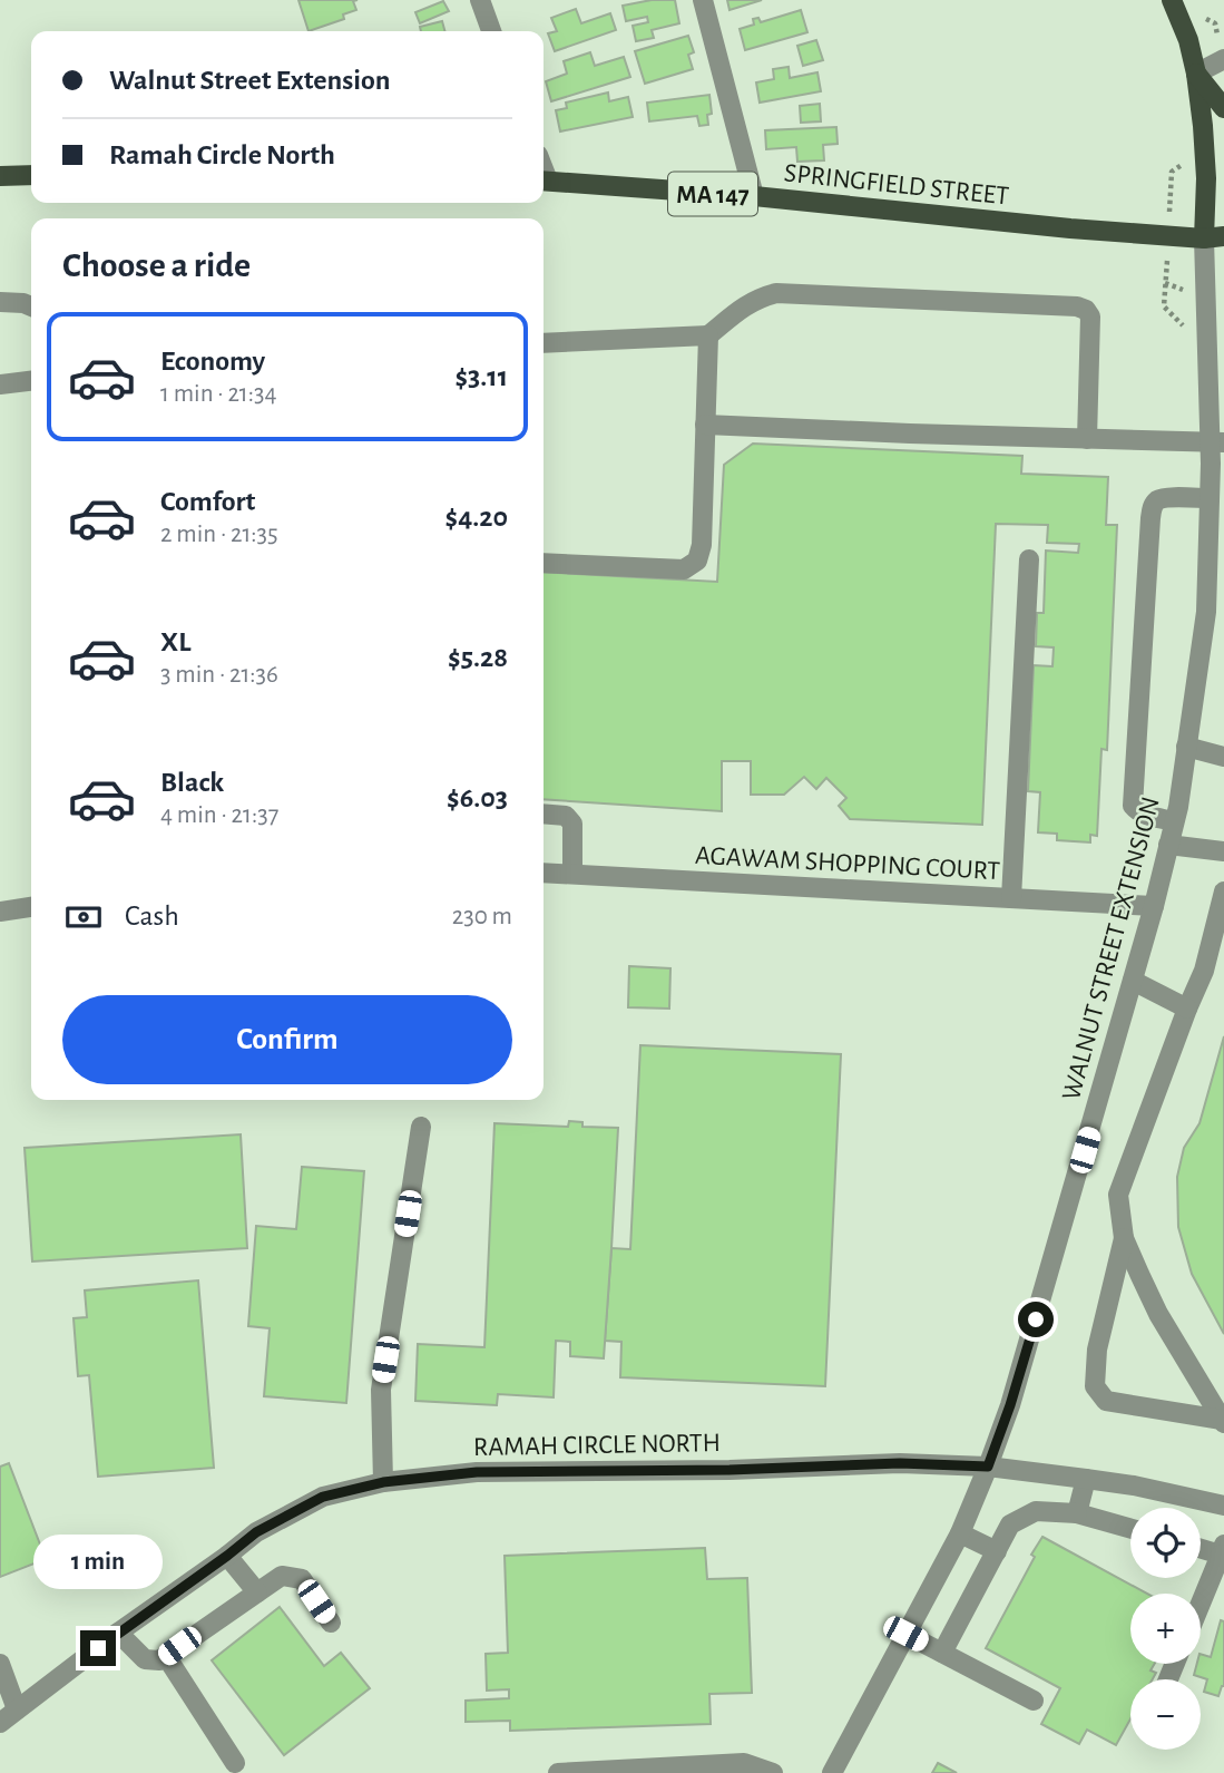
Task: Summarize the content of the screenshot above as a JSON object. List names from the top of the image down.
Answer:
{
  "streets": {
    "main road": ["SPRINGFIELD STREET", "MA 147"],
    "street": ["AGAWAM SHOPPING COURT", "WALNUT STREET EXTENSION", "RAMAH CIRCLE NORTH"]
  },
  "crossings": [
    ["SPRINGFIELD STREET", "WALNUT STREET EXTENSION"],
    ["AGAWAM SHOPPING COURT", "WALNUT STREET EXTENSION"],
    ["WALNUT STREET EXTENSION", "RAMAH CIRCLE NORTH"]
  ],
  "page": {
    "banner": ["Walnut Street Extension", "Ramah Circle North"],
    "heading": "Choose a ride",
    "list": [
      {
        "name": "Economy",
        "note": "1 min · 21:34",
        "value": "$3.11"
      },
      {
        "name": "Comfort",
        "note": "2 min · 21:35",
        "value": "$4.20"
      },
      {
        "name": "XL",
        "note": "3 min · 21:36",
        "value": "$5.28"
      },
      {
        "name": "Black",
        "note": "4 min · 21:37",
        "value": "$6.03"
      }
    ],
    "pay": ["Cash", "230 m"],
    "buttons": "Confirm",
    "map_buttons": ["+", "−"],
    "bubble": "1 min"
  }
}
